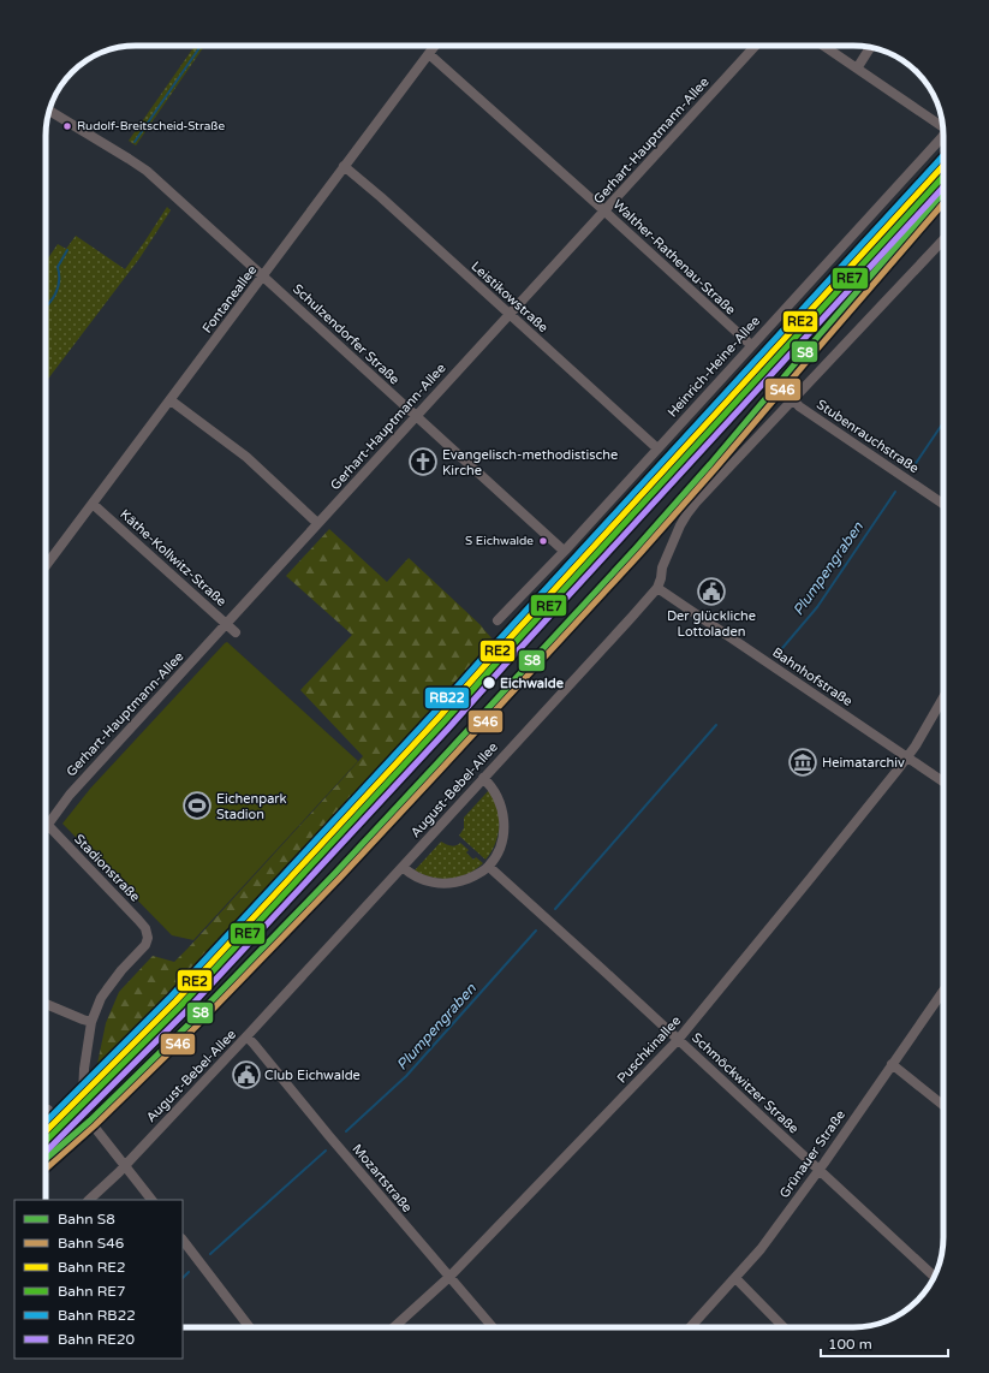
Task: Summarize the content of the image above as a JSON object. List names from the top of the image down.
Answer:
{
  "streets": {
    "street": [
      "Gerhart-Hauptmann-Allee",
      "Walther-Rathenau-Straße",
      "Leistikowstraße",
      "Fontaneallee",
      "Schulzendorfer Straße",
      "Heinrich-Heine-Allee",
      "Stubenrauchstraße",
      "Käthe-Kollwitz-Straße",
      "Bahnhofstraße",
      "August-Bebel-Allee",
      "Stadionstraße",
      "Puschkinallee",
      "Schmöckwitzer Straße",
      "Grünauer Straße",
      "Mozartstraße"
    ]
  },
  "crossings": [
    ["Gerhart-Hauptmann-Allee", "Walther-Rathenau-Straße"],
    ["Gerhart-Hauptmann-Allee", "Leistikowstraße"],
    ["Gerhart-Hauptmann-Allee", "Schulzendorfer Straße"],
    ["Gerhart-Hauptmann-Allee", "Käthe-Kollwitz-Straße"],
    ["Gerhart-Hauptmann-Allee", "Stadionstraße"],
    ["Walther-Rathenau-Straße", "Fontaneallee"],
    ["Walther-Rathenau-Straße", "Heinrich-Heine-Allee"],
    ["Leistikowstraße", "Fontaneallee"],
    ["Leistikowstraße", "Heinrich-Heine-Allee"],
    ["Fontaneallee", "Schulzendorfer Straße"],
    ["Fontaneallee", "Käthe-Kollwitz-Straße"],
    ["Schulzendorfer Straße", "Heinrich-Heine-Allee"],
    ["Stubenrauchstraße", "August-Bebel-Allee"],
    ["Bahnhofstraße", "August-Bebel-Allee"],
    ["Bahnhofstraße", "Puschkinallee"],
    ["August-Bebel-Allee", "Mozartstraße"],
    ["Puschkinallee", "Schmöckwitzer Straße"],
    ["Puschkinallee", "Mozartstraße"],
    ["Schmöckwitzer Straße", "Grünauer Straße"]
  ],
  "water": ["Plumpengraben"],
  "places": {
    "other": ["Rudolf-Breitscheid-Straße", "S Eichwalde", "Eichwalde"],
    "church": ["Evangelisch-methodistische Kirche"],
    "public building": ["Der glückliche Lottoladen", "Club Eichwalde"],
    "museum": ["Heimatarchiv"],
    "sports": ["Eichenpark Stadion"]
  },
  "lines": [
    "rail line RB22",
    "rail line RE2",
    "rail line RE7",
    "rail line RE20",
    "rail line S8",
    "rail line S46"
  ],
  "legend": [
    "Bahn S8",
    "Bahn S46",
    "Bahn RE2",
    "Bahn RE7",
    "Bahn RB22",
    "Bahn RE20"
  ],
  "scale_bar": "100 m"
}
